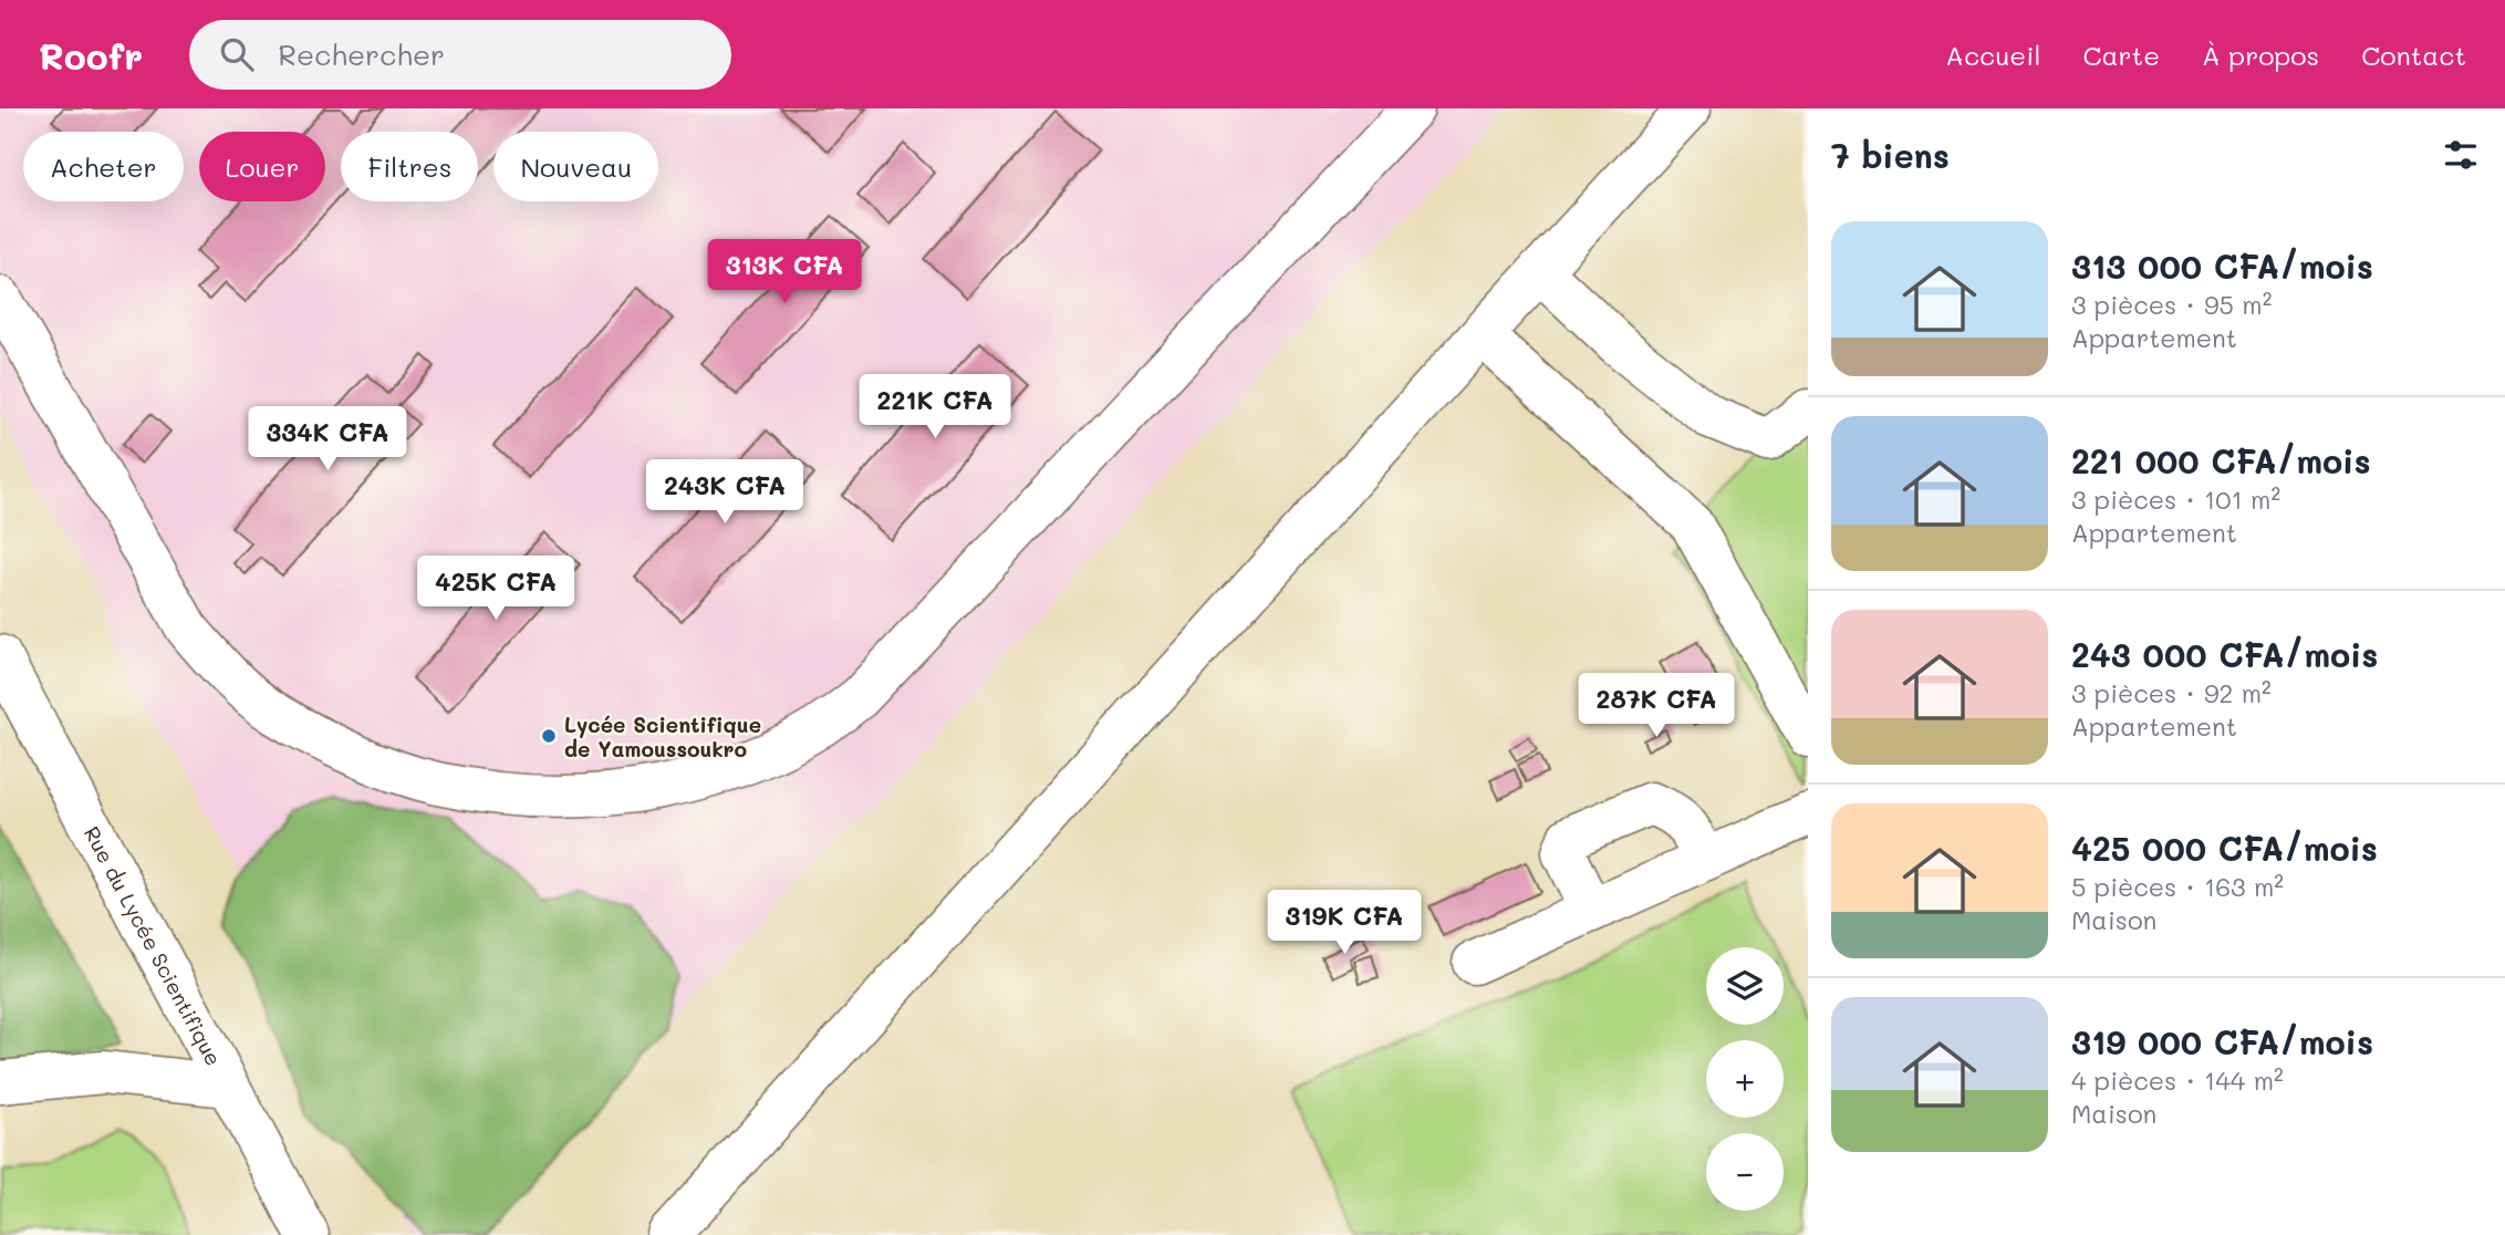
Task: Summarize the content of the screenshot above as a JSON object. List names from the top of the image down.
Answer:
{
  "streets": {
    "street": ["Rue du Lycée Scientifique"]
  },
  "places": ["Lycée Scientifique de Yamoussoukro"],
  "page": {
    "header": "Roofr",
    "search": "Rechercher",
    "nav": [
      "Accueil",
      "Carte",
      "À propos",
      "Contact"
    ],
    "heading": "7 biens",
    "chip": [
      "Acheter",
      "Louer",
      "Filtres",
      "Nouveau"
    ],
    "list": [
      {
        "name": "313 000 CFA/mois",
        "note": "3 pièces · 95 m² · Appartement"
      },
      {
        "name": "221 000 CFA/mois",
        "note": "3 pièces · 101 m² · Appartement"
      },
      {
        "name": "243 000 CFA/mois",
        "note": "3 pièces · 92 m² · Appartement"
      },
      {
        "name": "425 000 CFA/mois",
        "note": "5 pièces · 163 m² · Maison"
      },
      {
        "name": "319 000 CFA/mois",
        "note": "4 pièces · 144 m² · Maison"
      }
    ],
    "price": [
      "313K CFA",
      "221K CFA",
      "334K CFA",
      "243K CFA",
      "425K CFA",
      "287K CFA",
      "319K CFA"
    ],
    "map_buttons": ["+", "−"]
  }
}
